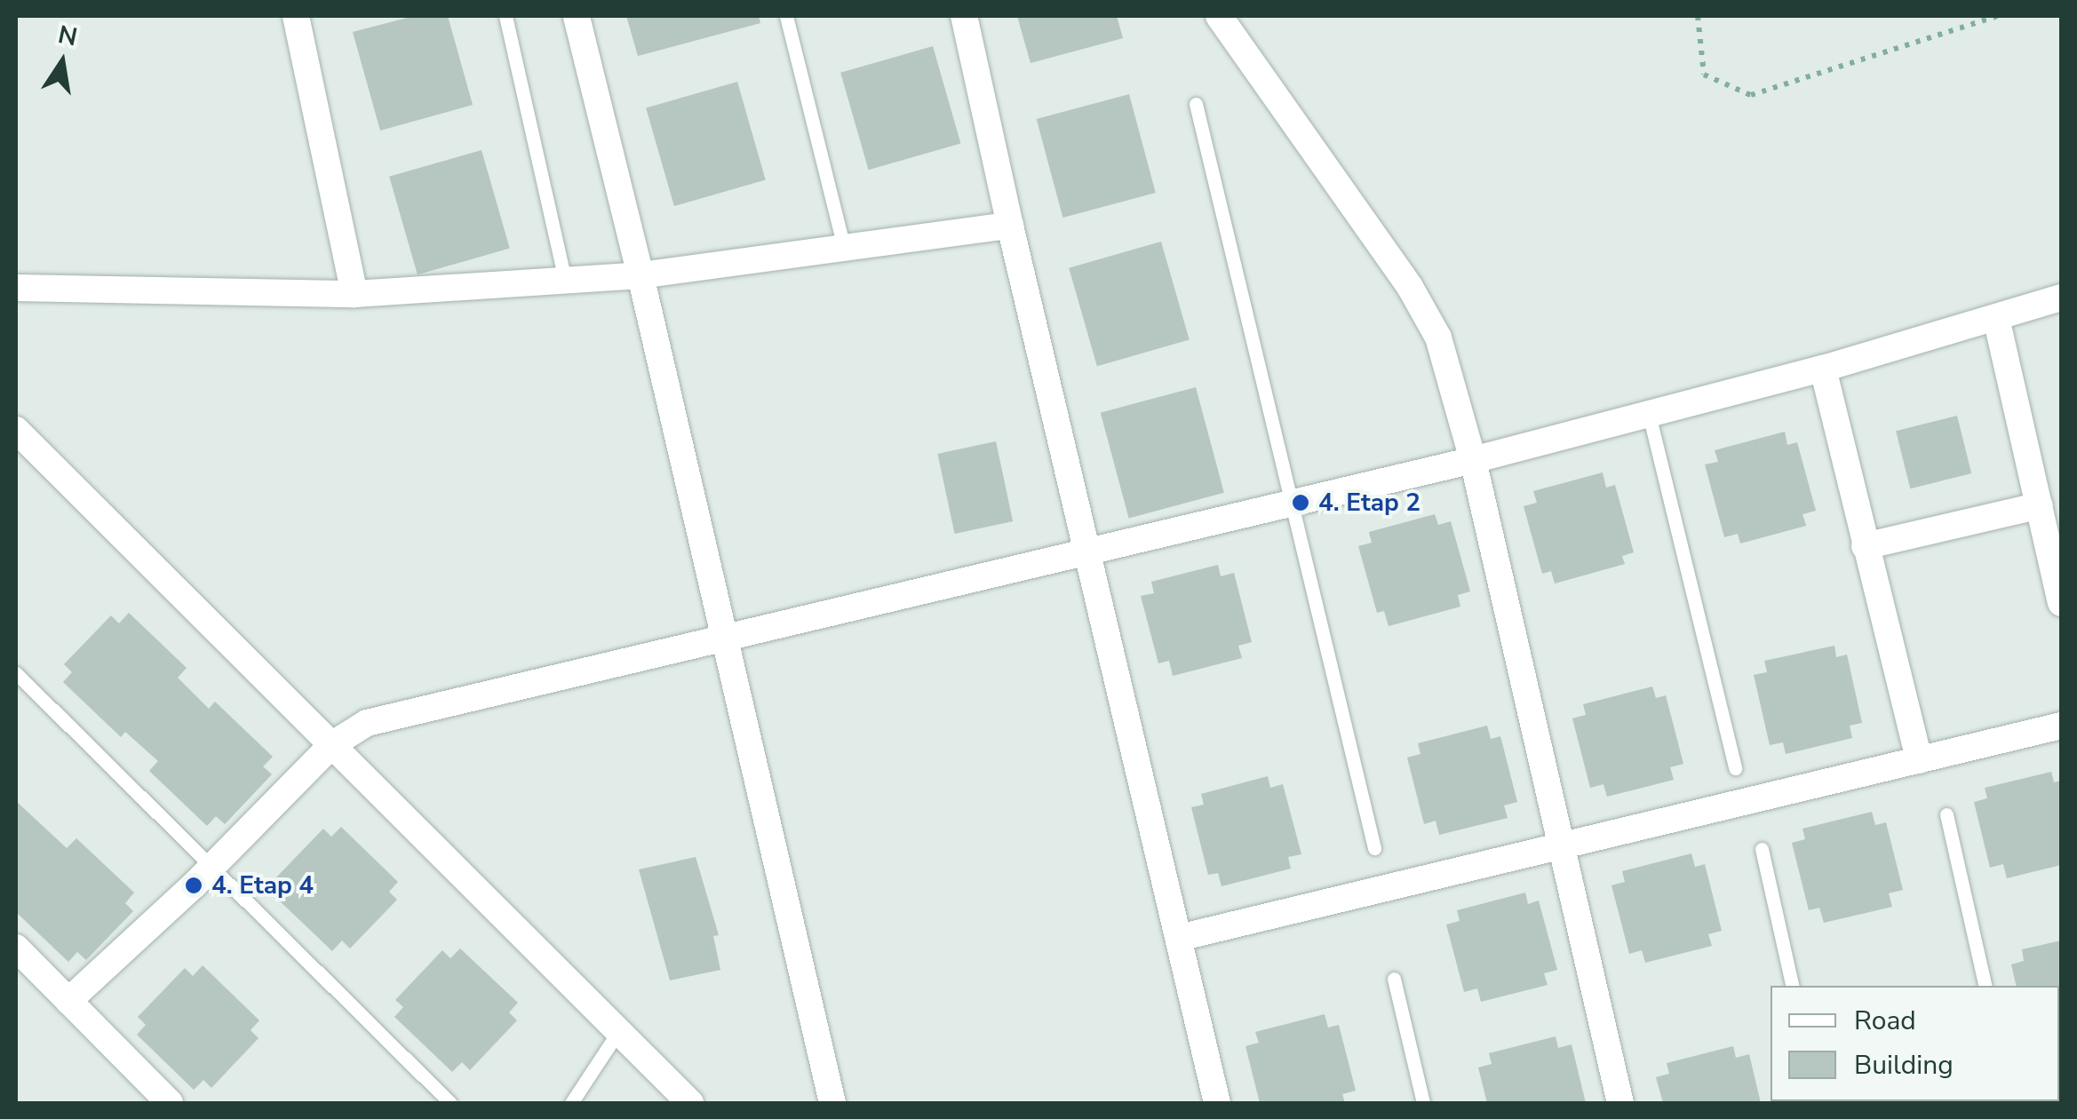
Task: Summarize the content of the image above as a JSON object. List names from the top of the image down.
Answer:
{
  "places": ["4. Etap 2", "4. Etap 4"],
  "legend": ["Road", "Building"],
  "north": "top"
}
